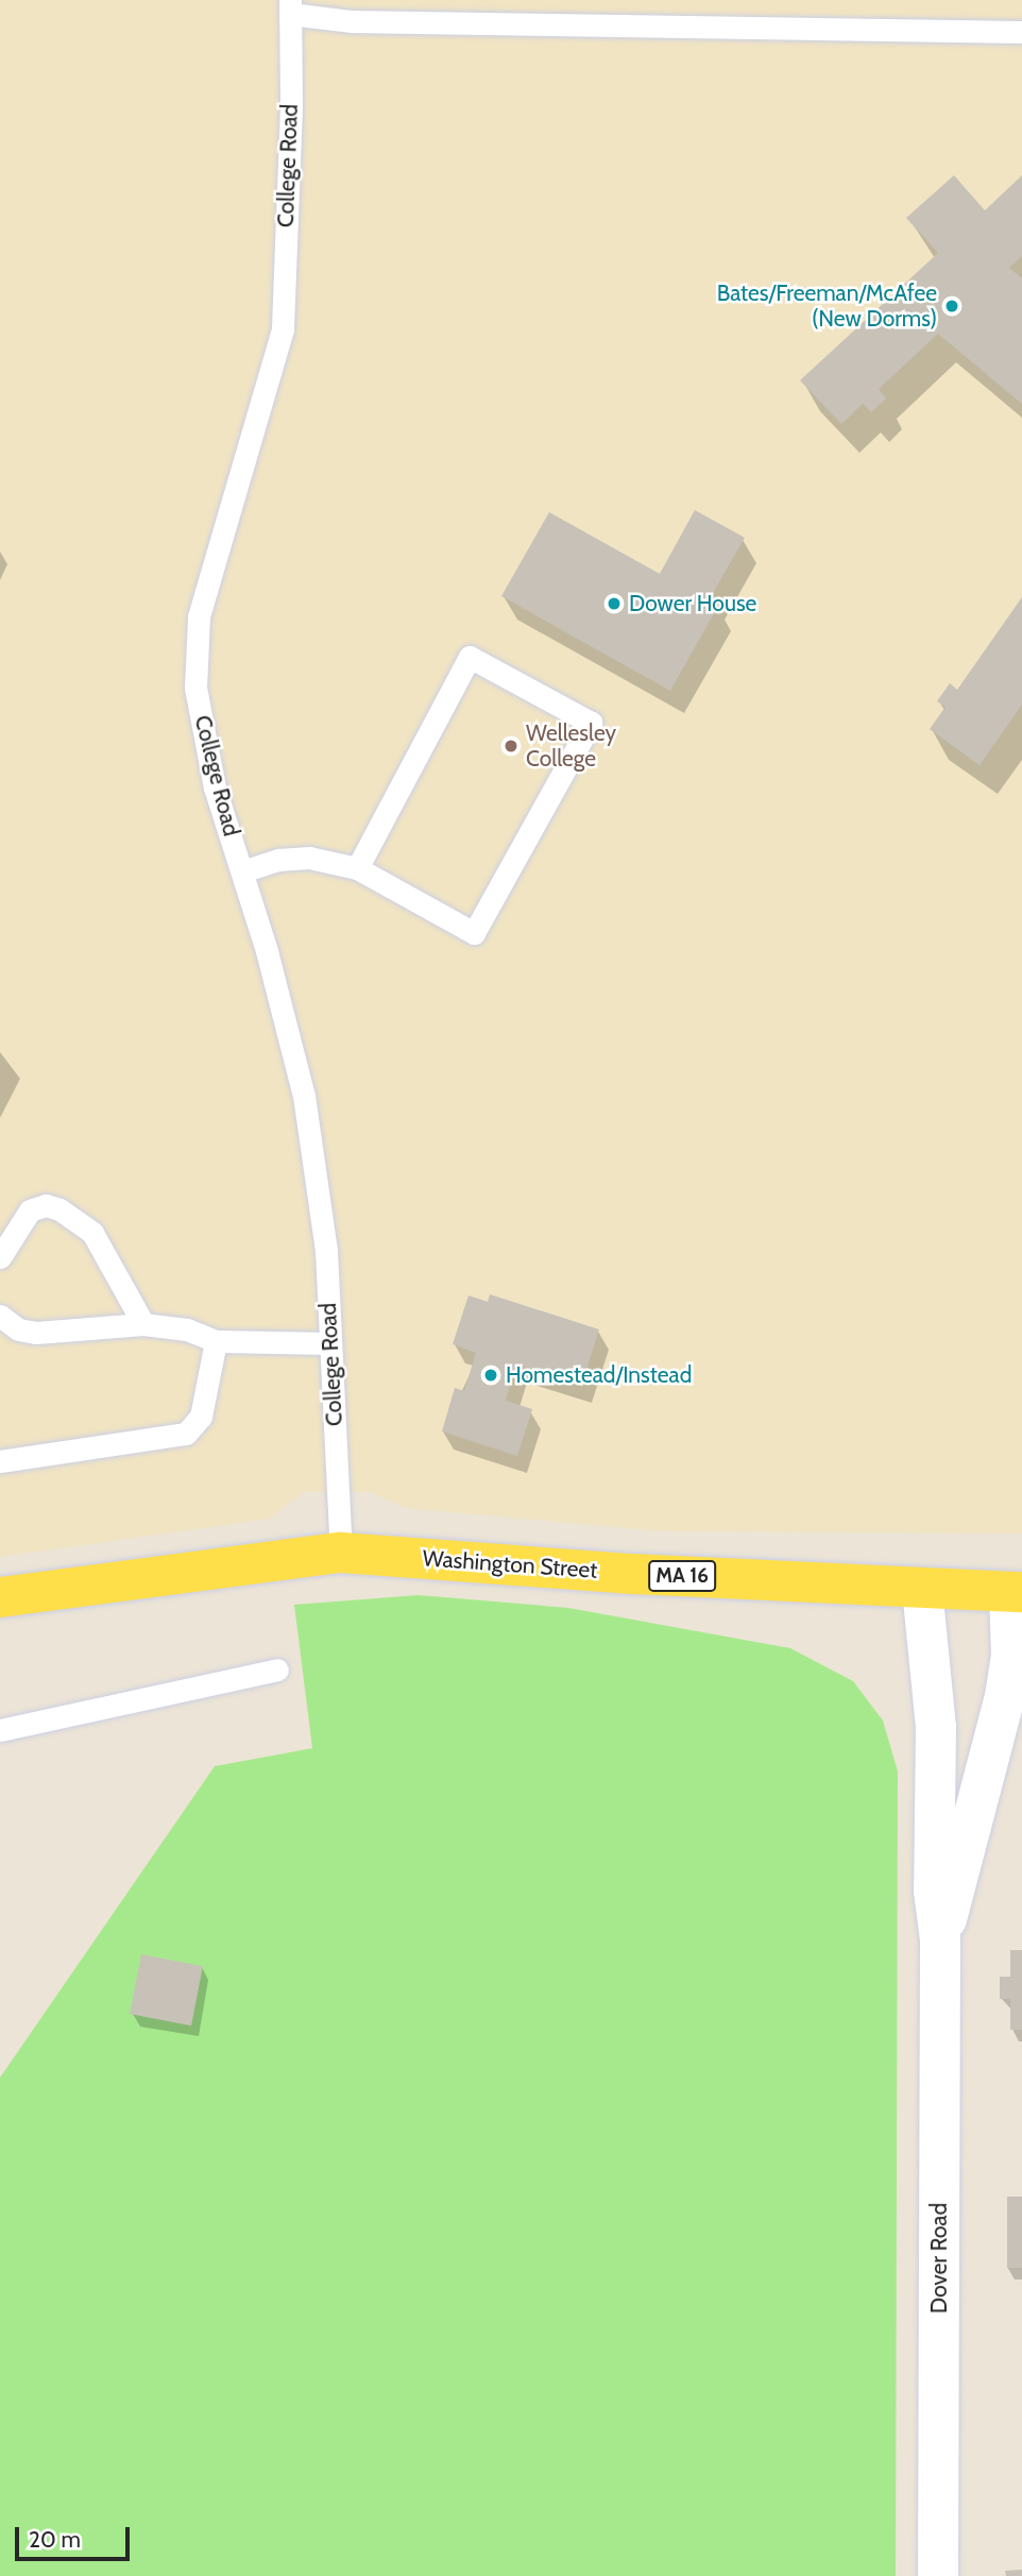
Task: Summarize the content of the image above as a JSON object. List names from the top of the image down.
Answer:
{
  "streets": {
    "main road": ["Washington Street", "MA 16"],
    "street": ["Dover Road"],
    "lane": ["College Road"]
  },
  "crossings": [
    ["College Road", "Washington Street"],
    ["Washington Street", "Dover Road"]
  ],
  "places": [
    "Bates/Freeman/McAfee (New Dorms)",
    "Dower House",
    "Wellesley College",
    "Homestead/Instead"
  ],
  "scale_bar": "20 m"
}
